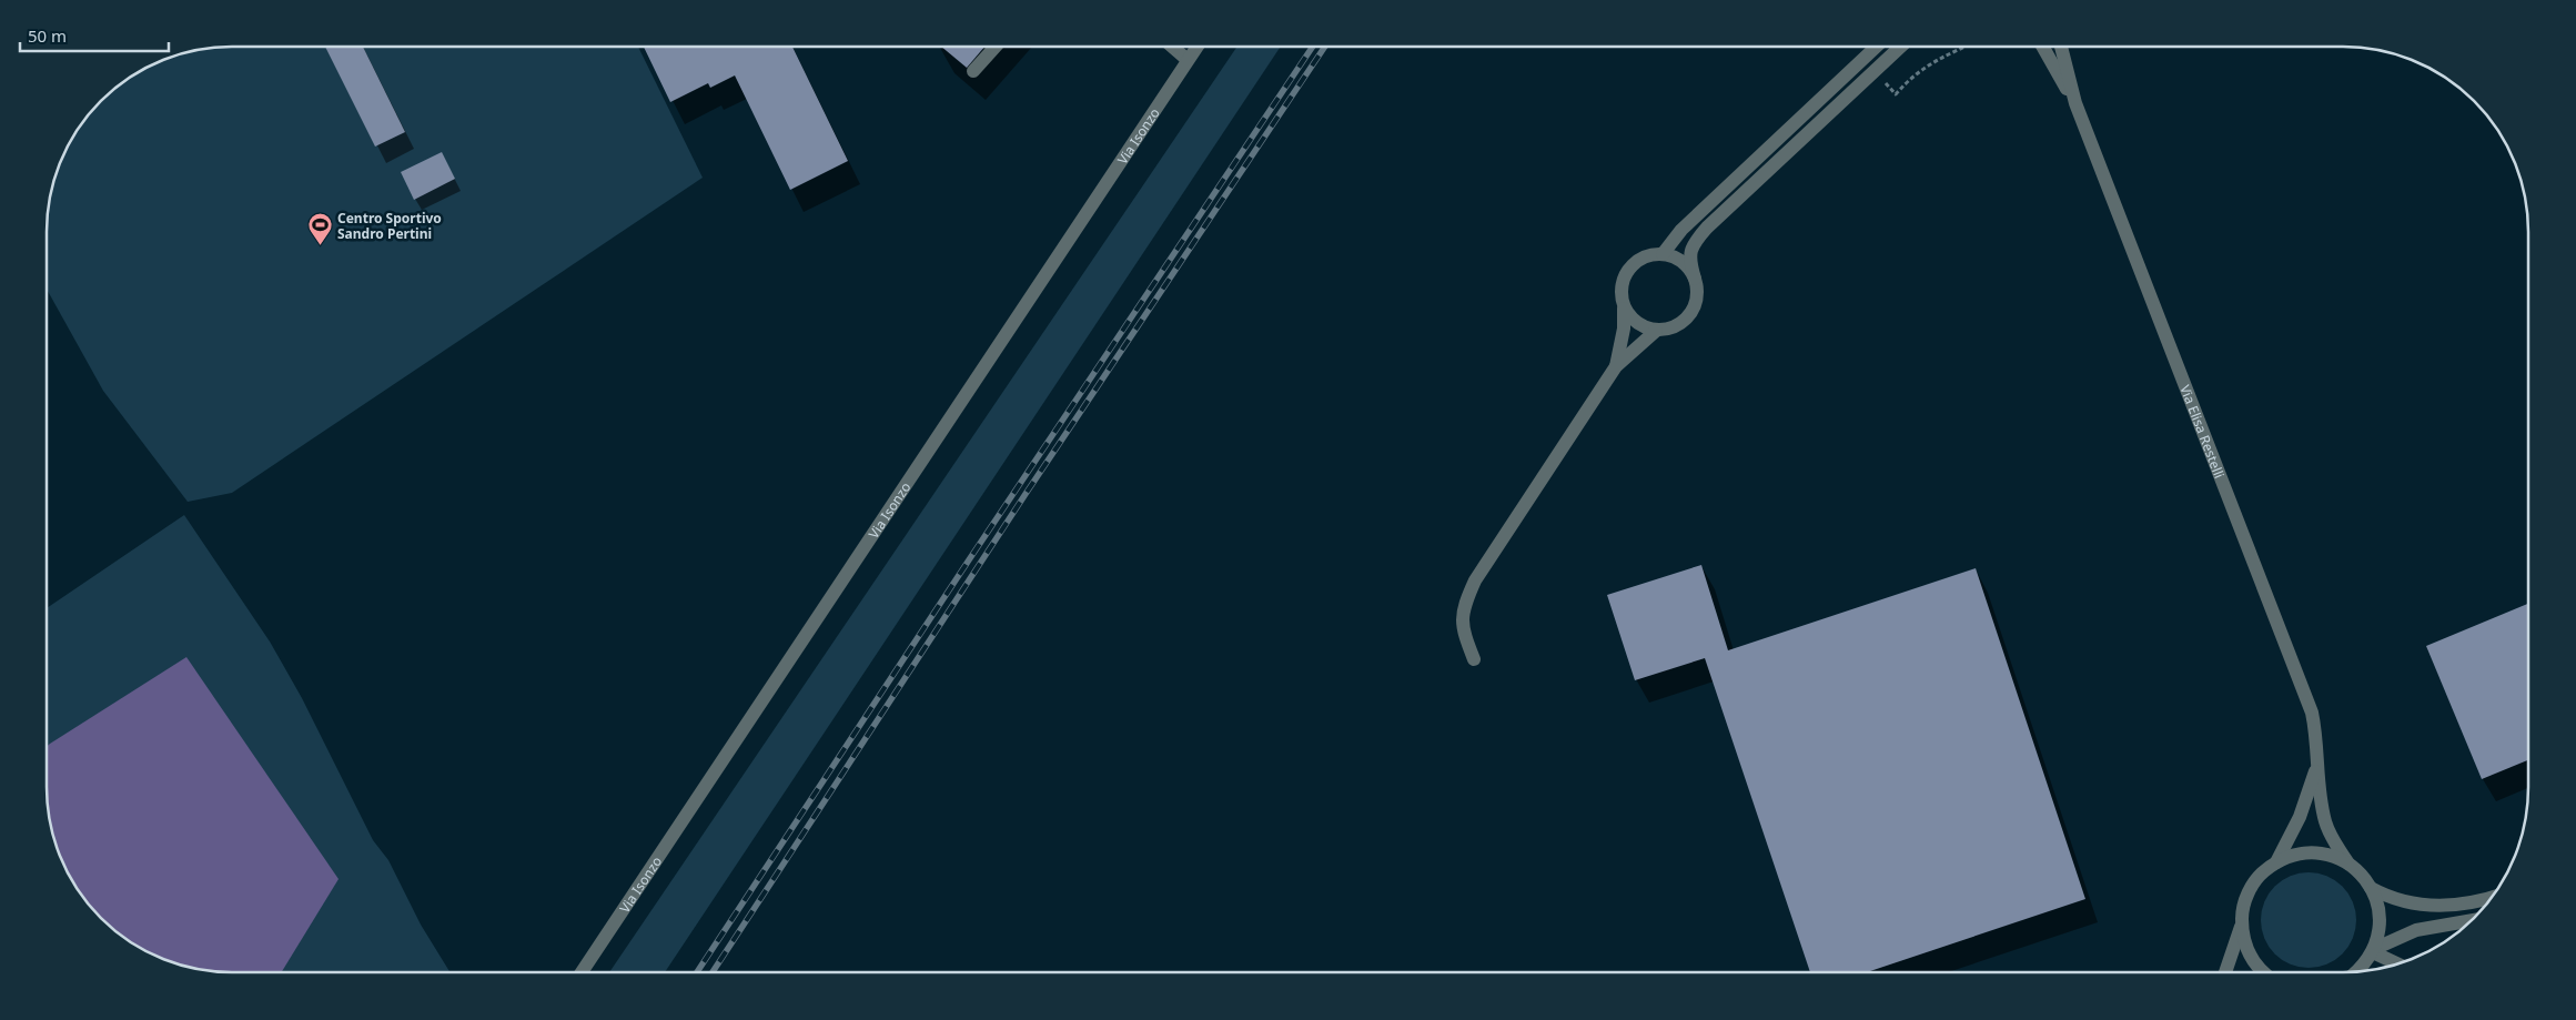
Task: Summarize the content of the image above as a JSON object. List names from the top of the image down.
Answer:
{
  "streets": {
    "street": ["Via Isonzo", "Via Elisa Restelli"]
  },
  "places": {
    "sports": ["Centro Sportivo Sandro Pertini"]
  },
  "scale_bar": "50 m"
}
